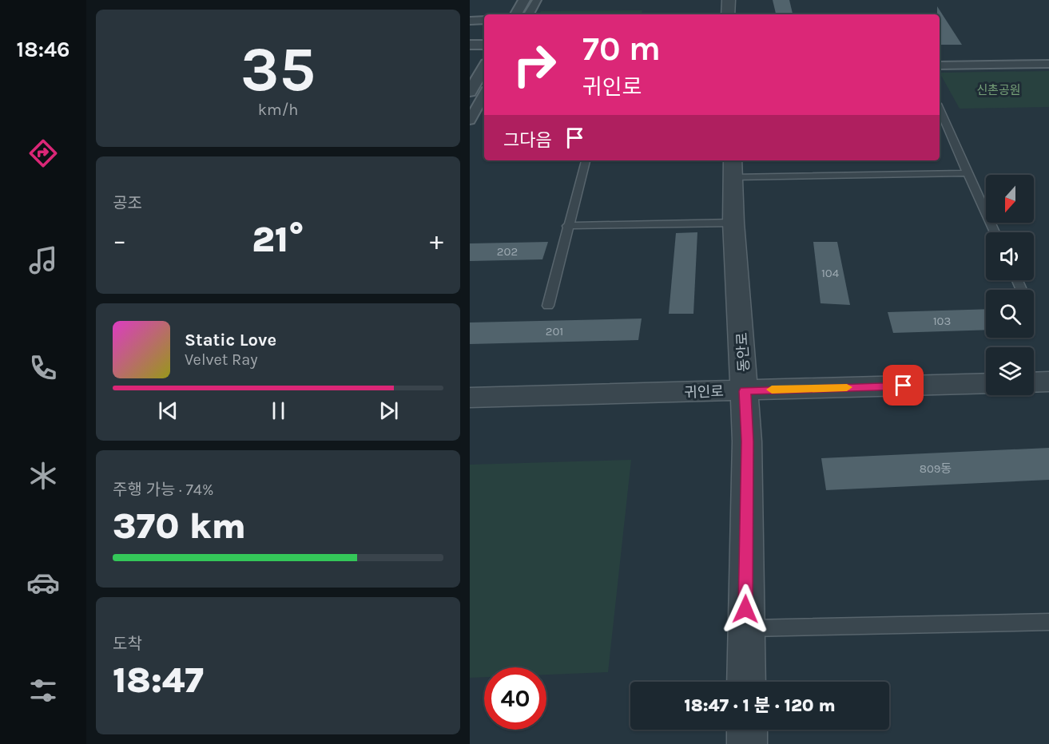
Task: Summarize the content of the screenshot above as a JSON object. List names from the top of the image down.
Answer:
{
  "streets": {
    "street": ["동안로", "귀인로"]
  },
  "crossings": [
    ["동안로", "귀인로"]
  ],
  "parks": ["신촌공원"],
  "house_numbers": [
    "202",
    "104",
    "103",
    "201",
    "809동"
  ],
  "north": "bottom",
  "page": {
    "tabs": "18:46",
    "tile": [
      ["35", "km/h"],
      "공조",
      ["주행 가능 · 74%", "370 km"],
      ["도착", "18:47"]
    ],
    "turn": ["70 m", "귀인로"],
    "then": "그다음",
    "heat": ["−", "21°", "+"],
    "song": ["Static Love", "Velvet Ray"],
    "limit": "40",
    "trip": "18:47 · 1 분 · 120 m"
  }
}
